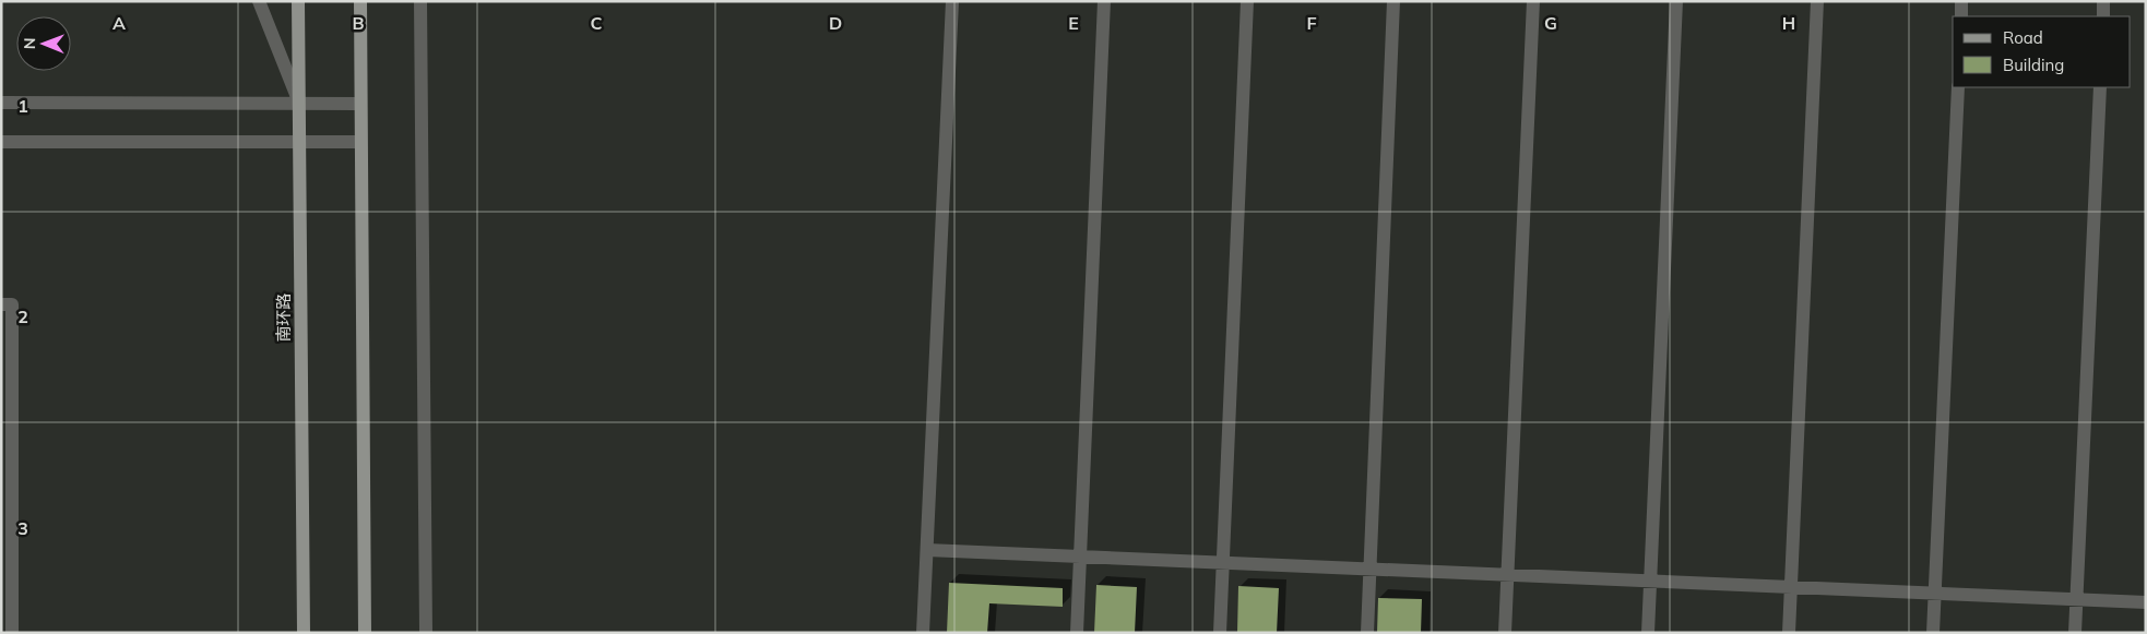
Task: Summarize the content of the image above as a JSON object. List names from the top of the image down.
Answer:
{
  "streets": {
    "main road": ["南环路"]
  },
  "legend": ["Road", "Building"],
  "north": "left",
  "grid": {
    "columns": [
      "A",
      "B",
      "C",
      "D",
      "E",
      "F",
      "G",
      "H"
    ],
    "rows": ["1", "2", "3"]
  }
}
